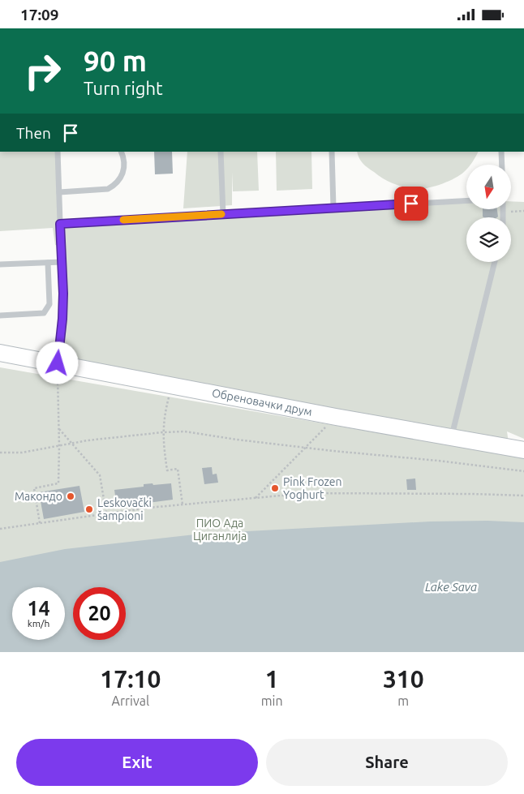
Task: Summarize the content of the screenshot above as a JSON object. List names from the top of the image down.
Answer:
{
  "streets": {
    "street": ["Обреновачки друм"]
  },
  "water": ["Lake Sava"],
  "parks": ["ПИО Ада Циганлија"],
  "places": ["Pink Frozen Yoghurt", "Макондо", "Leskovački šampioni"],
  "north": "bottom",
  "page": {
    "status": "17:09",
    "turn": ["90 m", "Turn right"],
    "then": "Then",
    "speed": "14 km/h",
    "limit": "20",
    "eta": [
      "17:10",
      "Arrival",
      "1",
      "min",
      "310",
      "m"
    ],
    "buttons": ["Exit", "Share"]
  }
}
